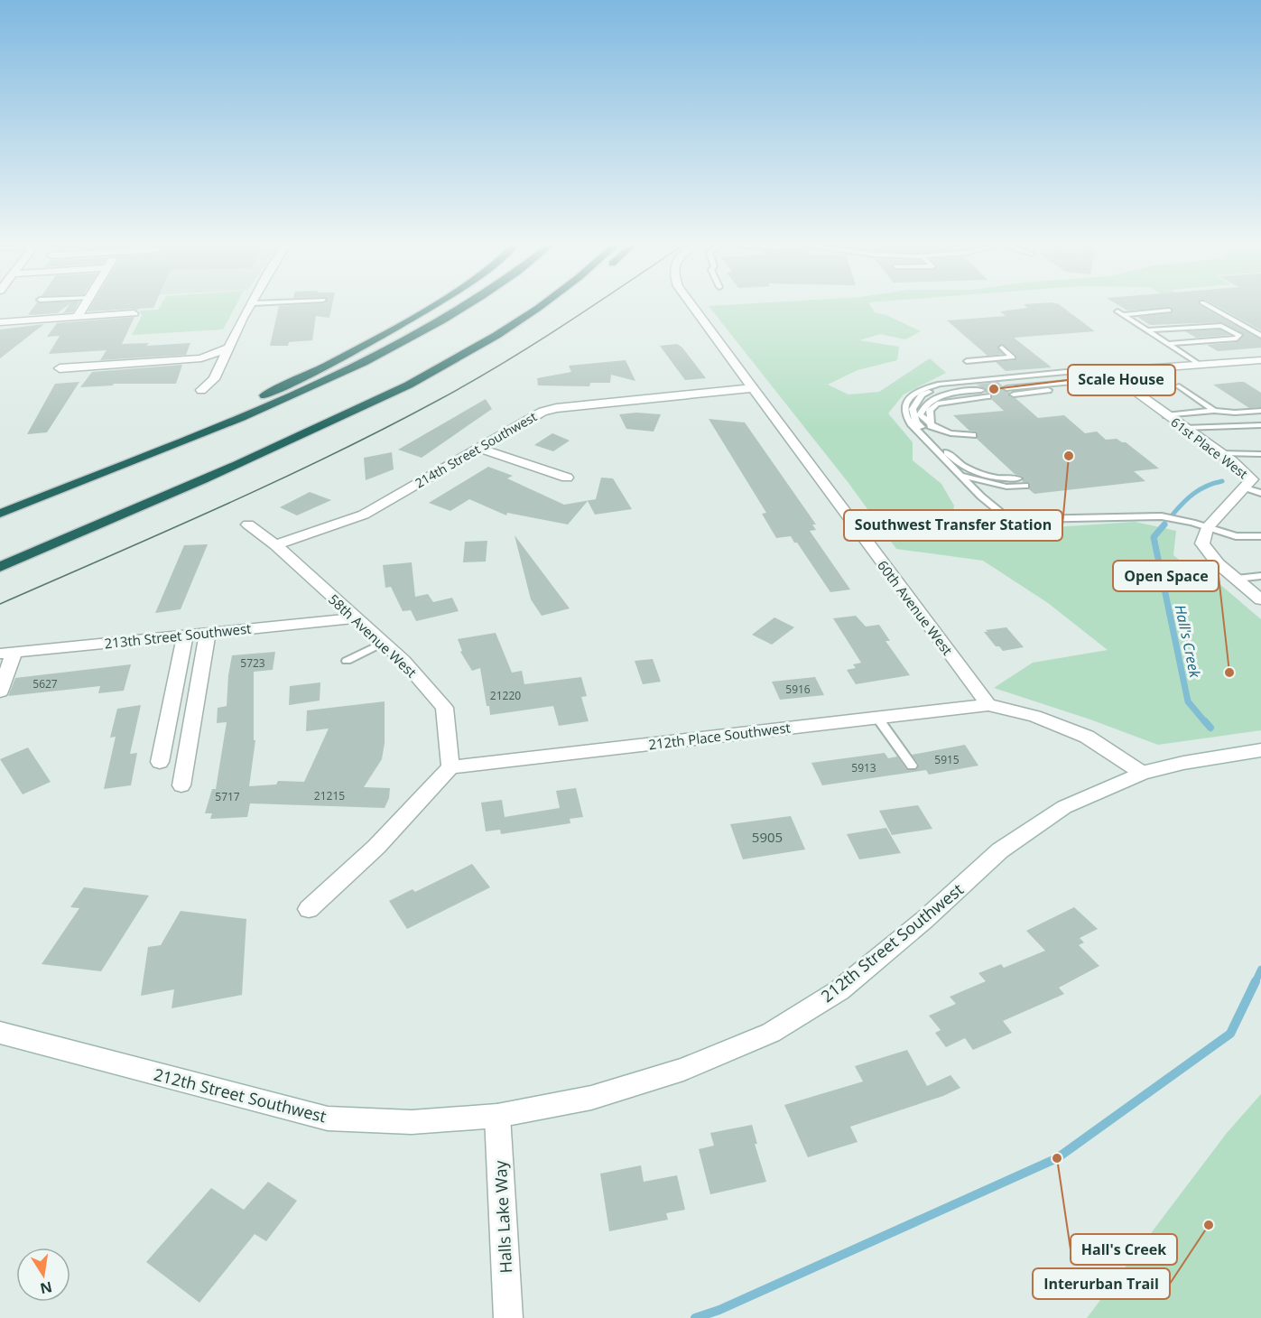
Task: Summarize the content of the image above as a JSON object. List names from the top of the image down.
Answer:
{
  "streets": {
    "street": [
      "61st Place West",
      "214th Street Southwest",
      "60th Avenue West",
      "213th Street Southwest",
      "58th Avenue West",
      "212th Place Southwest",
      "212th Street Southwest",
      "Halls Lake Way"
    ]
  },
  "crossings": [
    ["214th Street Southwest", "60th Avenue West"],
    ["214th Street Southwest", "58th Avenue West"],
    ["60th Avenue West", "212th Place Southwest"],
    ["213th Street Southwest", "58th Avenue West"],
    ["58th Avenue West", "212th Place Southwest"],
    ["212th Street Southwest", "Halls Lake Way"]
  ],
  "water": ["Hall's Creek"],
  "places": [
    "Scale House",
    "Southwest Transfer Station",
    "Open Space",
    "Hall's Creek",
    "Interurban Trail"
  ],
  "house_numbers": [
    "5723",
    "5627",
    "5916",
    "21220",
    "5915",
    "5913",
    "21215",
    "5717",
    "5905"
  ],
  "north": "bottom"
}
